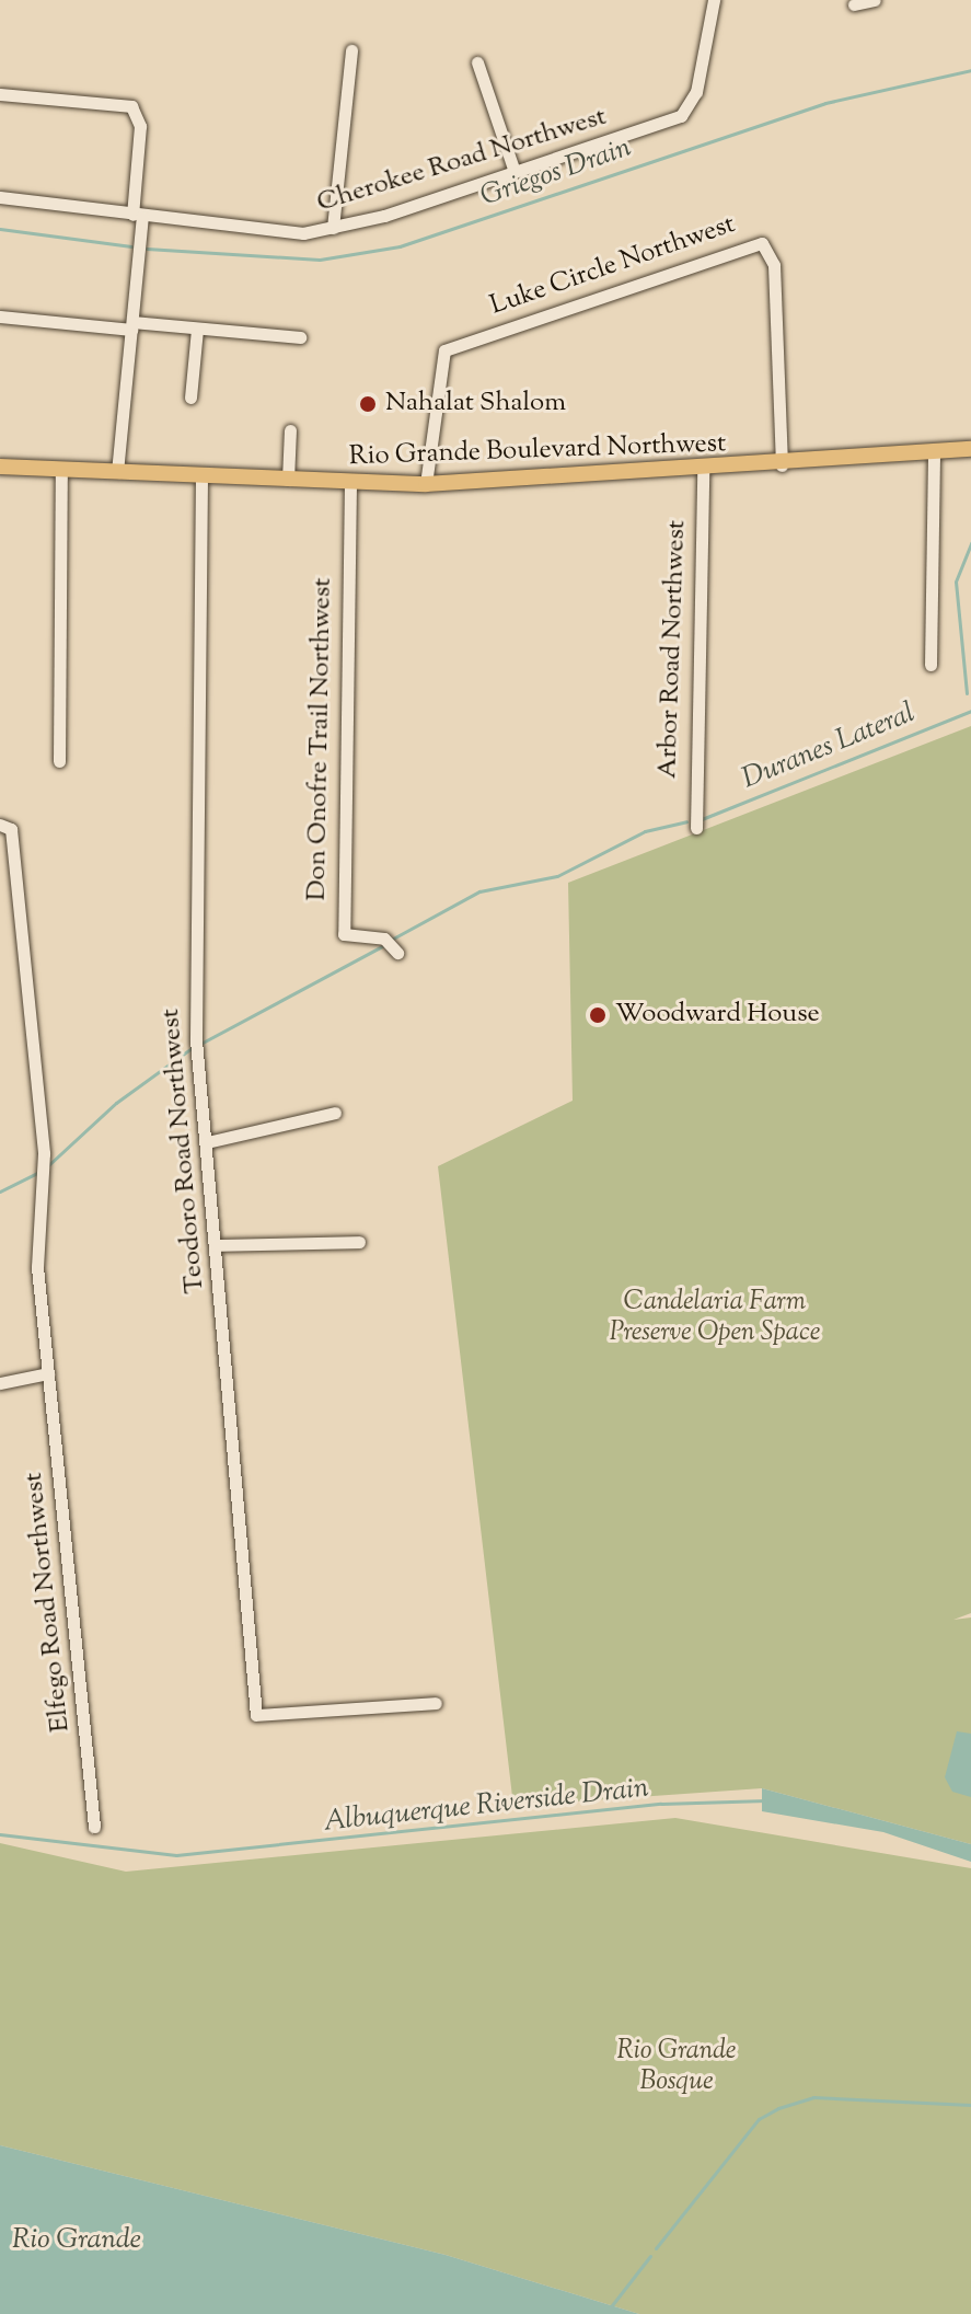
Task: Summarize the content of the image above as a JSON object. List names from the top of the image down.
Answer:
{
  "streets": {
    "main road": ["Rio Grande Boulevard Northwest"],
    "street": [
      "Cherokee Road Northwest",
      "Luke Circle Northwest",
      "Arbor Road Northwest",
      "Don Onofre Trail Northwest",
      "Teodoro Road Northwest",
      "Elfego Road Northwest"
    ]
  },
  "crossings": [
    ["Luke Circle Northwest", "Rio Grande Boulevard Northwest"],
    ["Rio Grande Boulevard Northwest", "Arbor Road Northwest"],
    ["Rio Grande Boulevard Northwest", "Don Onofre Trail Northwest"],
    ["Rio Grande Boulevard Northwest", "Teodoro Road Northwest"]
  ],
  "water": [
    "Griegos Drain",
    "Duranes Lateral",
    "Albuquerque Riverside Drain",
    "Rio Grande"
  ],
  "parks": ["Candelaria Farm Preserve Open Space", "Rio Grande Bosque"],
  "places": ["Nahalat Shalom", "Woodward House"]
}
